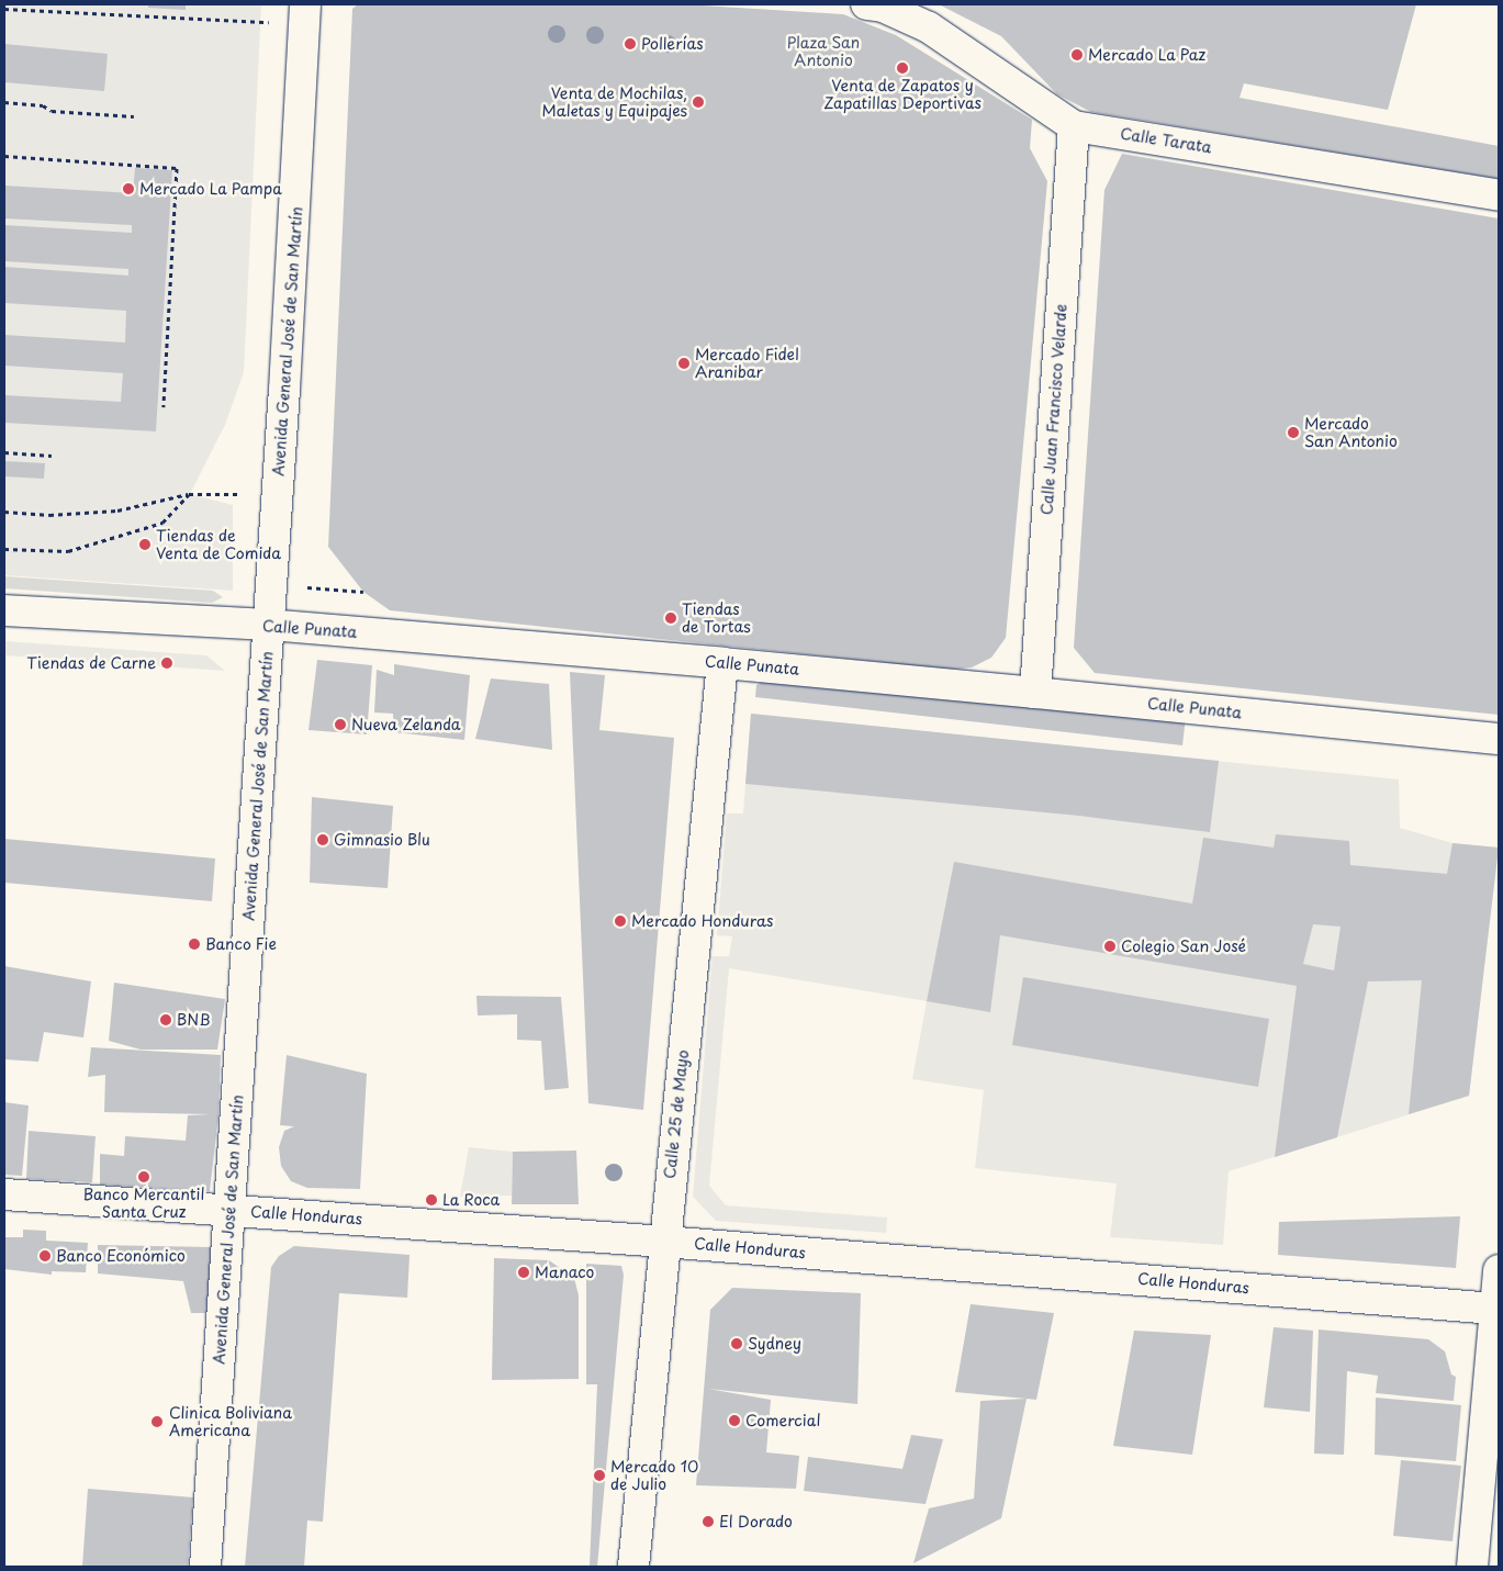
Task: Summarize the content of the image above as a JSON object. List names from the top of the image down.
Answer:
{
  "streets": {
    "main road": [
      "Calle Tarata",
      "Avenida General José de San Martín",
      "Calle Juan Francisco Velarde",
      "Calle Punata",
      "Calle 25 de Mayo",
      "Calle Honduras"
    ]
  },
  "crossings": [
    ["Calle Tarata", "Calle Juan Francisco Velarde"],
    ["Avenida General José de San Martín", "Calle Punata"],
    ["Avenida General José de San Martín", "Calle Honduras"],
    ["Calle Juan Francisco Velarde", "Calle Punata"],
    ["Calle Punata", "Calle 25 de Mayo"],
    ["Calle 25 de Mayo", "Calle Honduras"]
  ],
  "parks": ["Plaza San Antonio"],
  "places": [
    "Pollerías",
    "Mercado La Paz",
    "Venta de Zapatos y Zapatillas Deportivas",
    "Venta de Mochilas, Maletas y Equipajes",
    "Mercado La Pampa",
    "Mercado Fidel Aranibar",
    "Mercado San Antonio",
    "Tiendas de Venta de Comida",
    "Tiendas de Tortas",
    "Tiendas de Carne",
    "Nueva Zelanda",
    "Gimnasio Blu",
    "Mercado Honduras",
    "Banco Fie",
    "Colegio San José",
    "BNB",
    "Banco Mercantil Santa Cruz",
    "La Roca",
    "Banco Económico",
    "Manaco",
    "Sydney",
    "Comercial",
    "Clinica Boliviana Americana",
    "Mercado 10 de Julio",
    "El Dorado"
  ]
}
